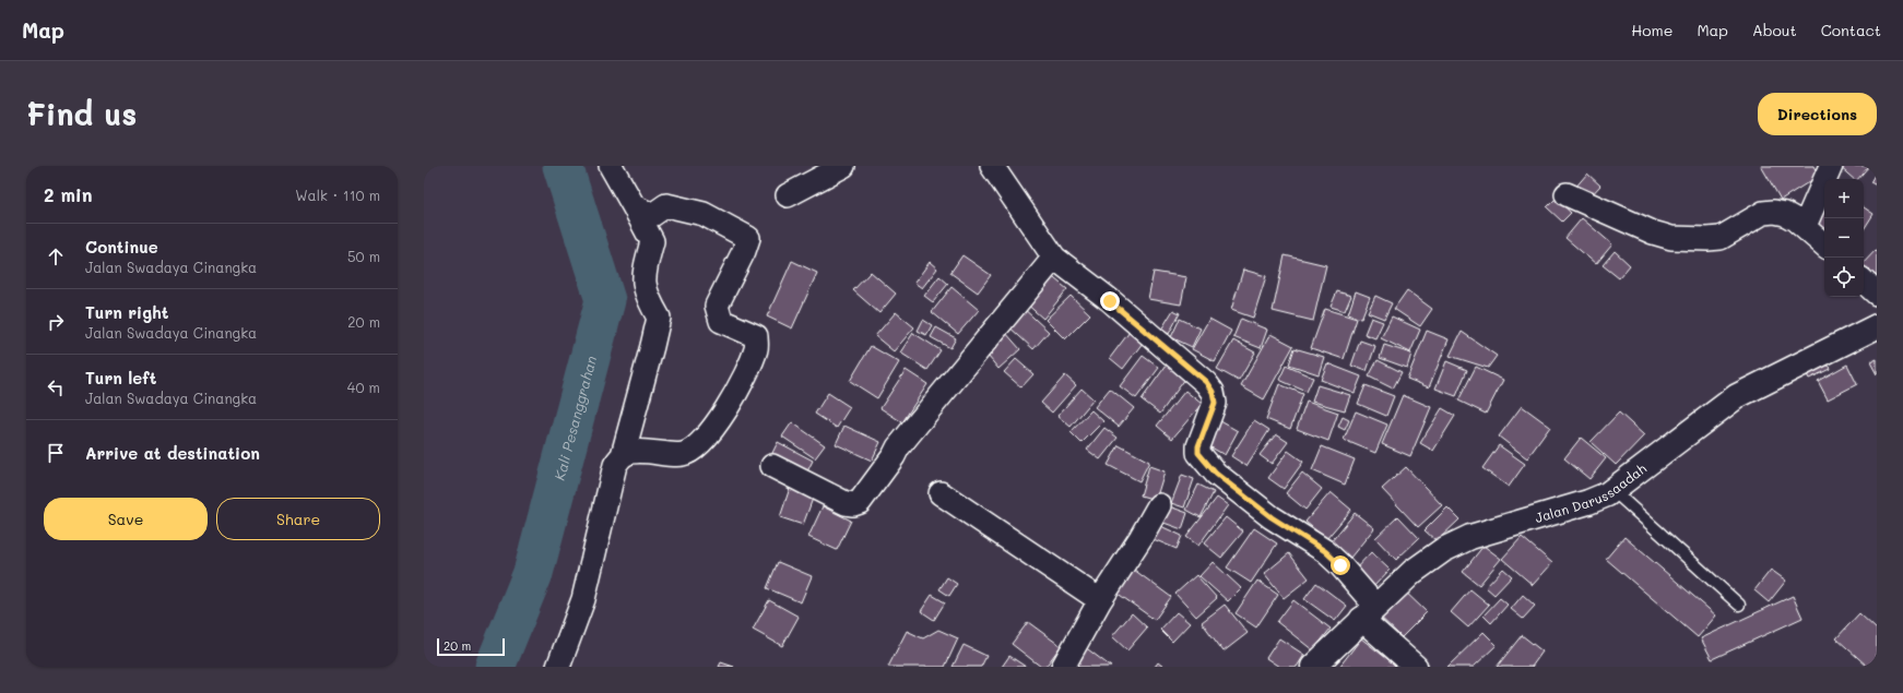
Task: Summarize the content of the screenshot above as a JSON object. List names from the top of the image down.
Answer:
{
  "streets": {
    "street": ["Jalan Darussaadah"]
  },
  "water": ["Kali Pesanggrahan"],
  "scale_bar": "20 m",
  "page": {
    "header": "Map",
    "nav": [
      "Home",
      "Map",
      "About",
      "Contact"
    ],
    "buttons": [
      "Directions",
      ["Save", "Share"]
    ],
    "title": "Find us",
    "heading": ["2 min", "Walk · 110 m"],
    "map_buttons": ["+", "−"],
    "list": [
      ["Continue", "Jalan Swadaya Cinangka", "50 m"],
      ["Turn right", "Jalan Swadaya Cinangka", "20 m"],
      ["Turn left", "Jalan Swadaya Cinangka", "40 m"],
      "Arrive at destination"
    ],
    "scale": "20 m"
  }
}
